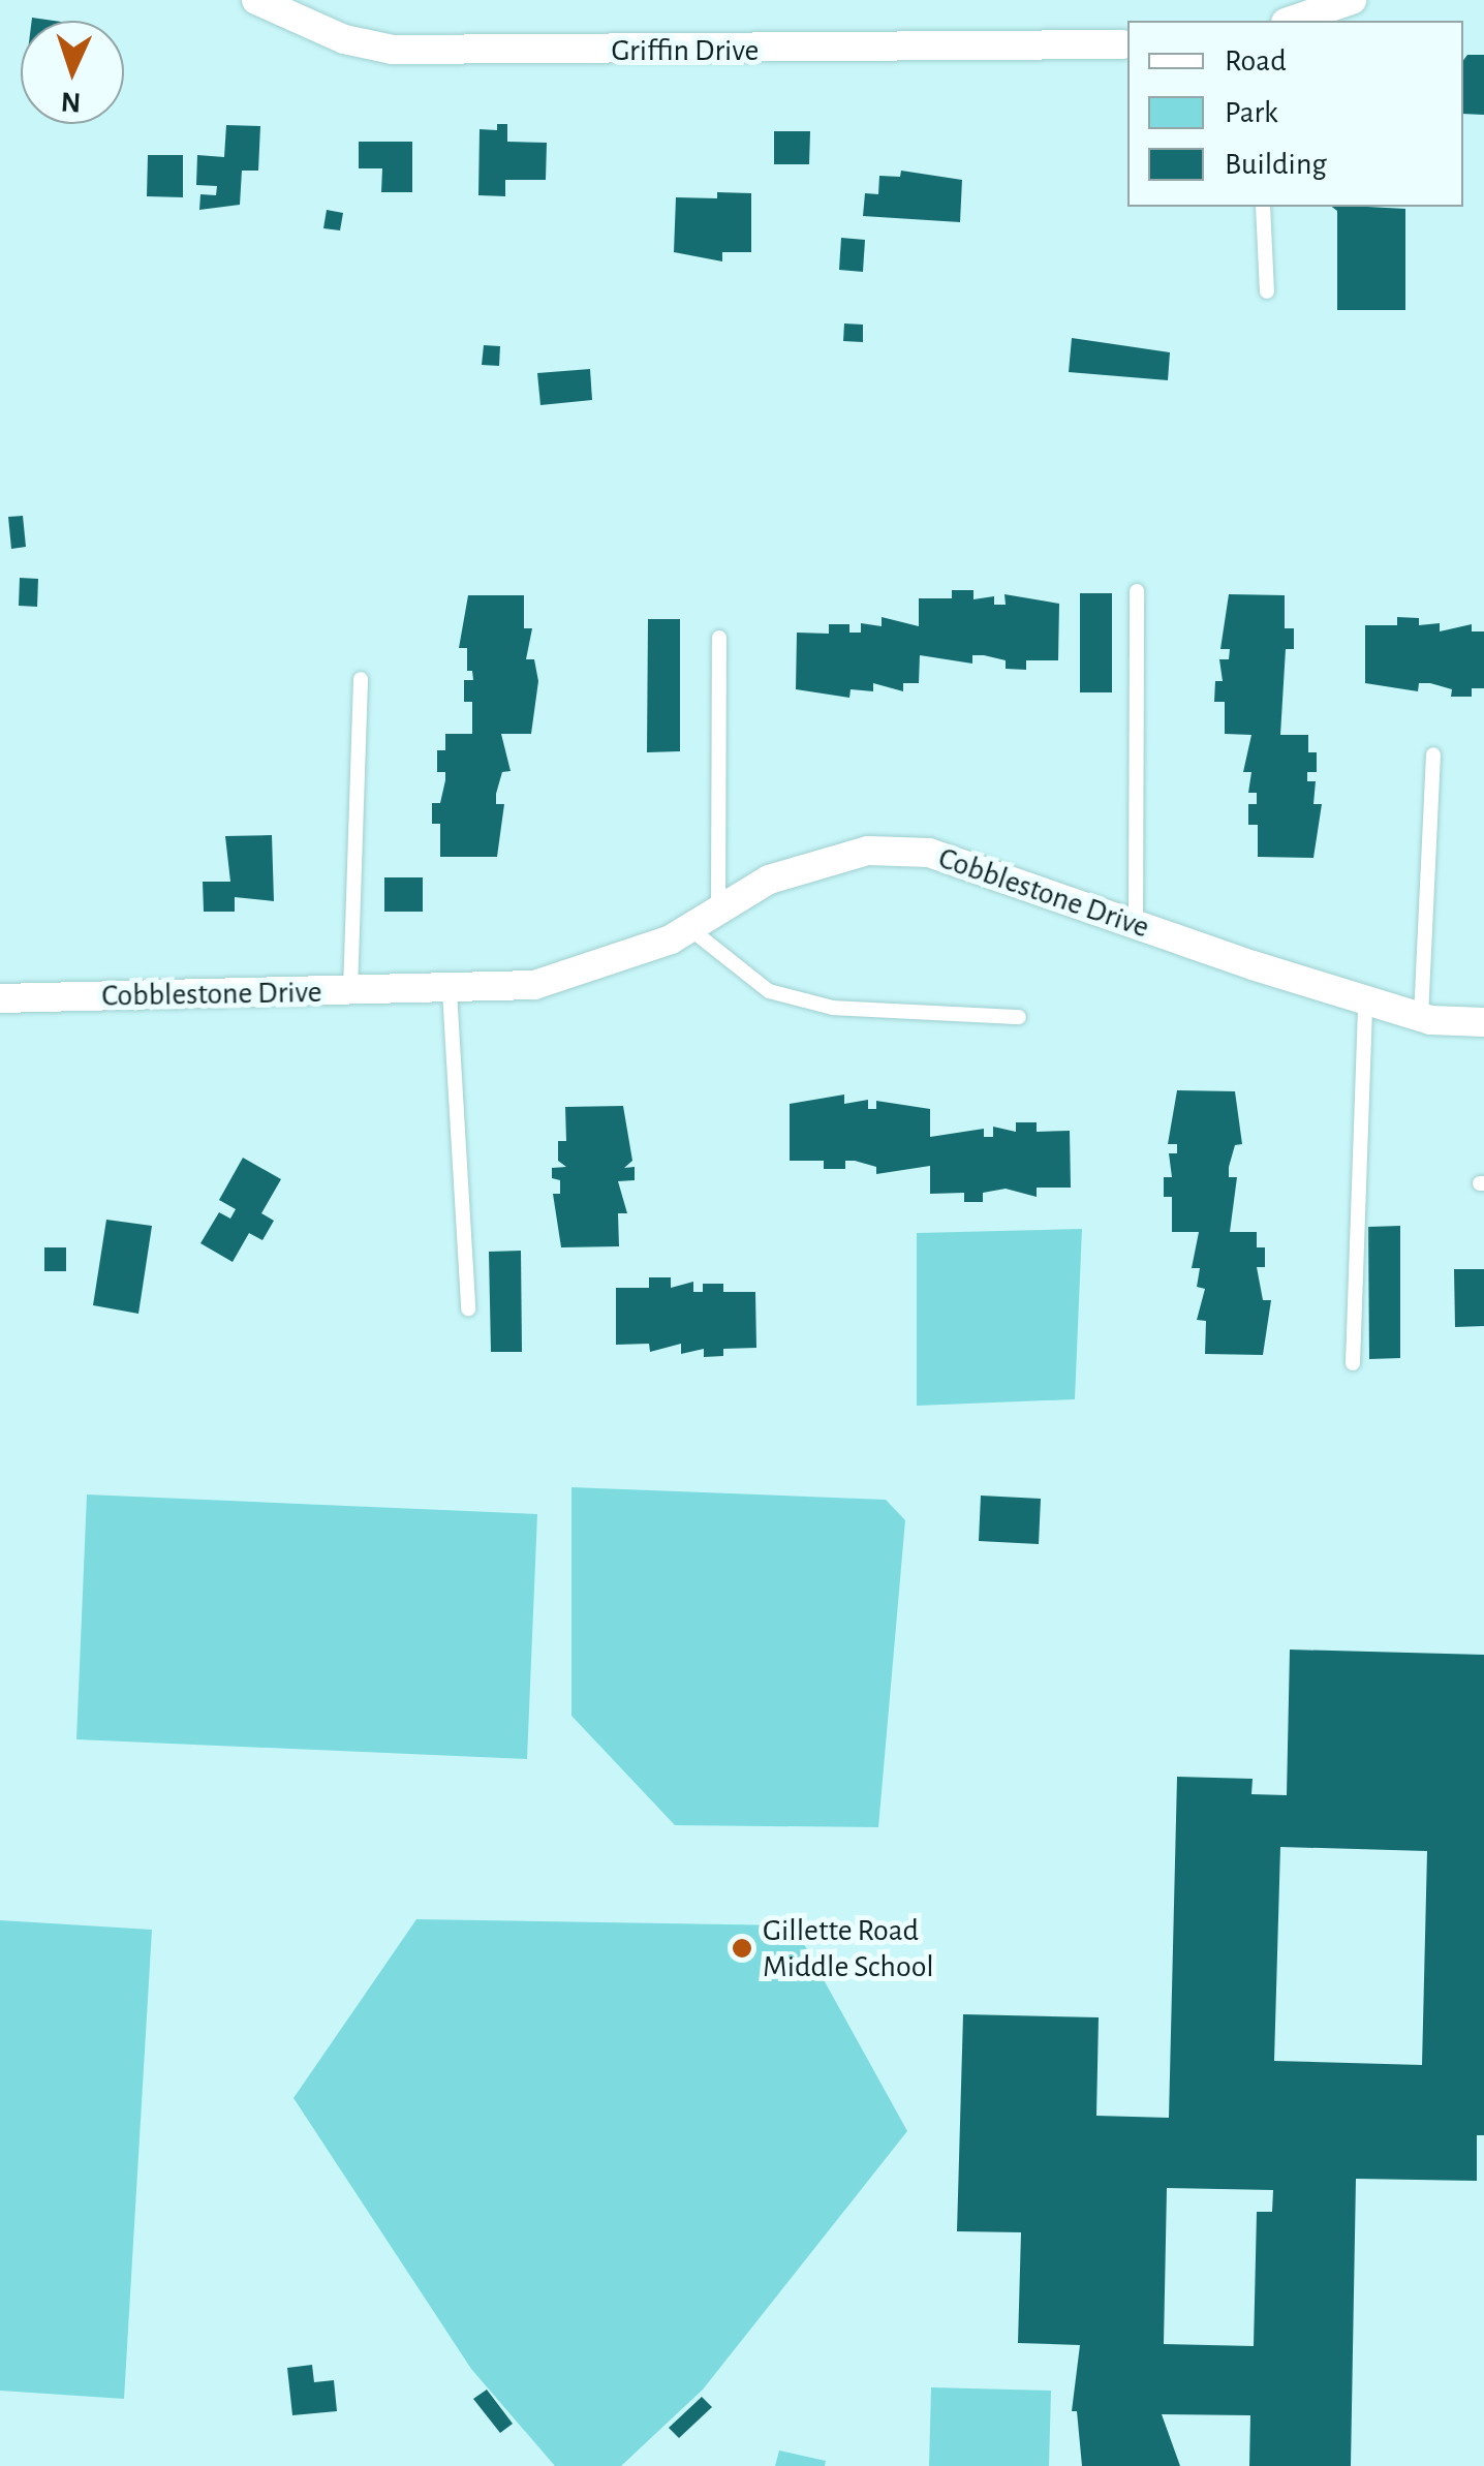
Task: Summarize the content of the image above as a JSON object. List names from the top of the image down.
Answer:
{
  "streets": {
    "street": ["Griffin Drive", "Cobblestone Drive"]
  },
  "places": ["Gillette Road Middle School"],
  "legend": ["Road", "Park", "Building"],
  "north": "bottom"
}
